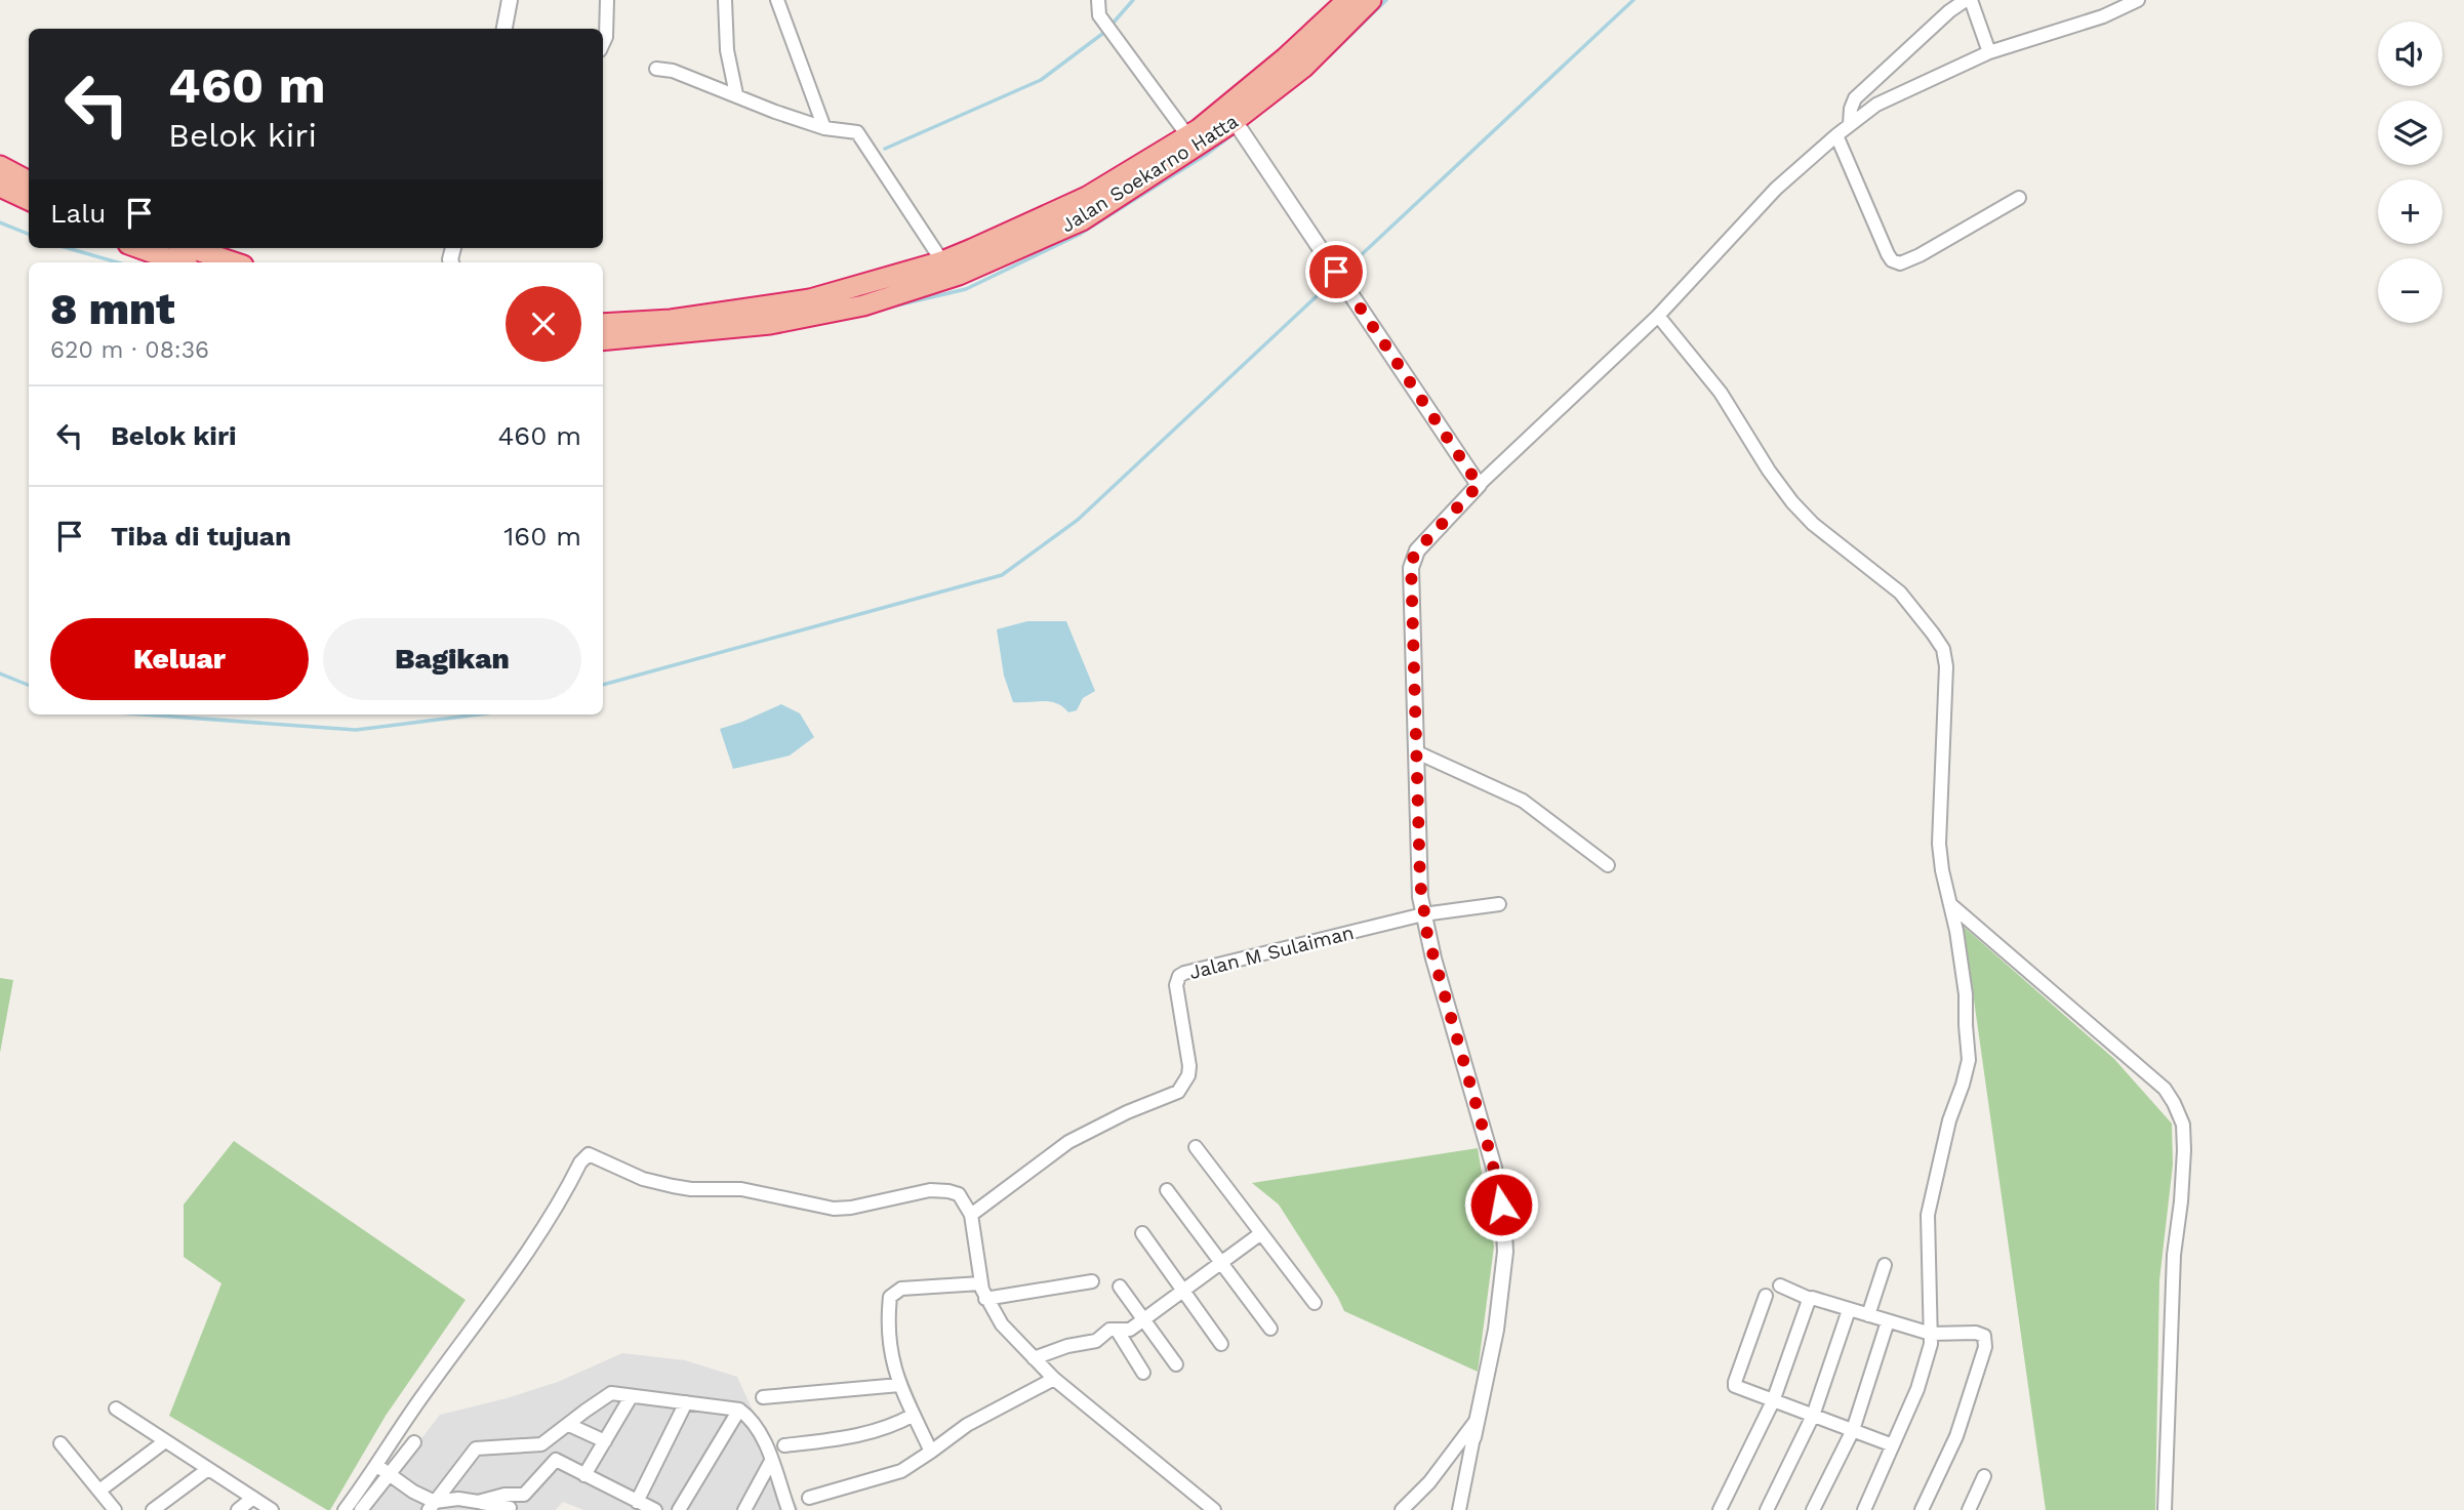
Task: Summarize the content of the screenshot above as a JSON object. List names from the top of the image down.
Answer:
{
  "streets": {
    "highway": ["Jalan Soekarno Hatta"],
    "street": ["Jalan M Sulaiman"]
  },
  "page": {
    "map_buttons": ["+", "−"],
    "turn": ["460 m", "Belok kiri"],
    "then": "Lalu",
    "heading": ["8 mnt", "620 m · 08:36"],
    "list": [
      {
        "name": "Belok kiri",
        "value": "460 m"
      },
      {
        "name": "Tiba di tujuan",
        "value": "160 m"
      }
    ],
    "buttons": ["Keluar", "Bagikan"]
  }
}
